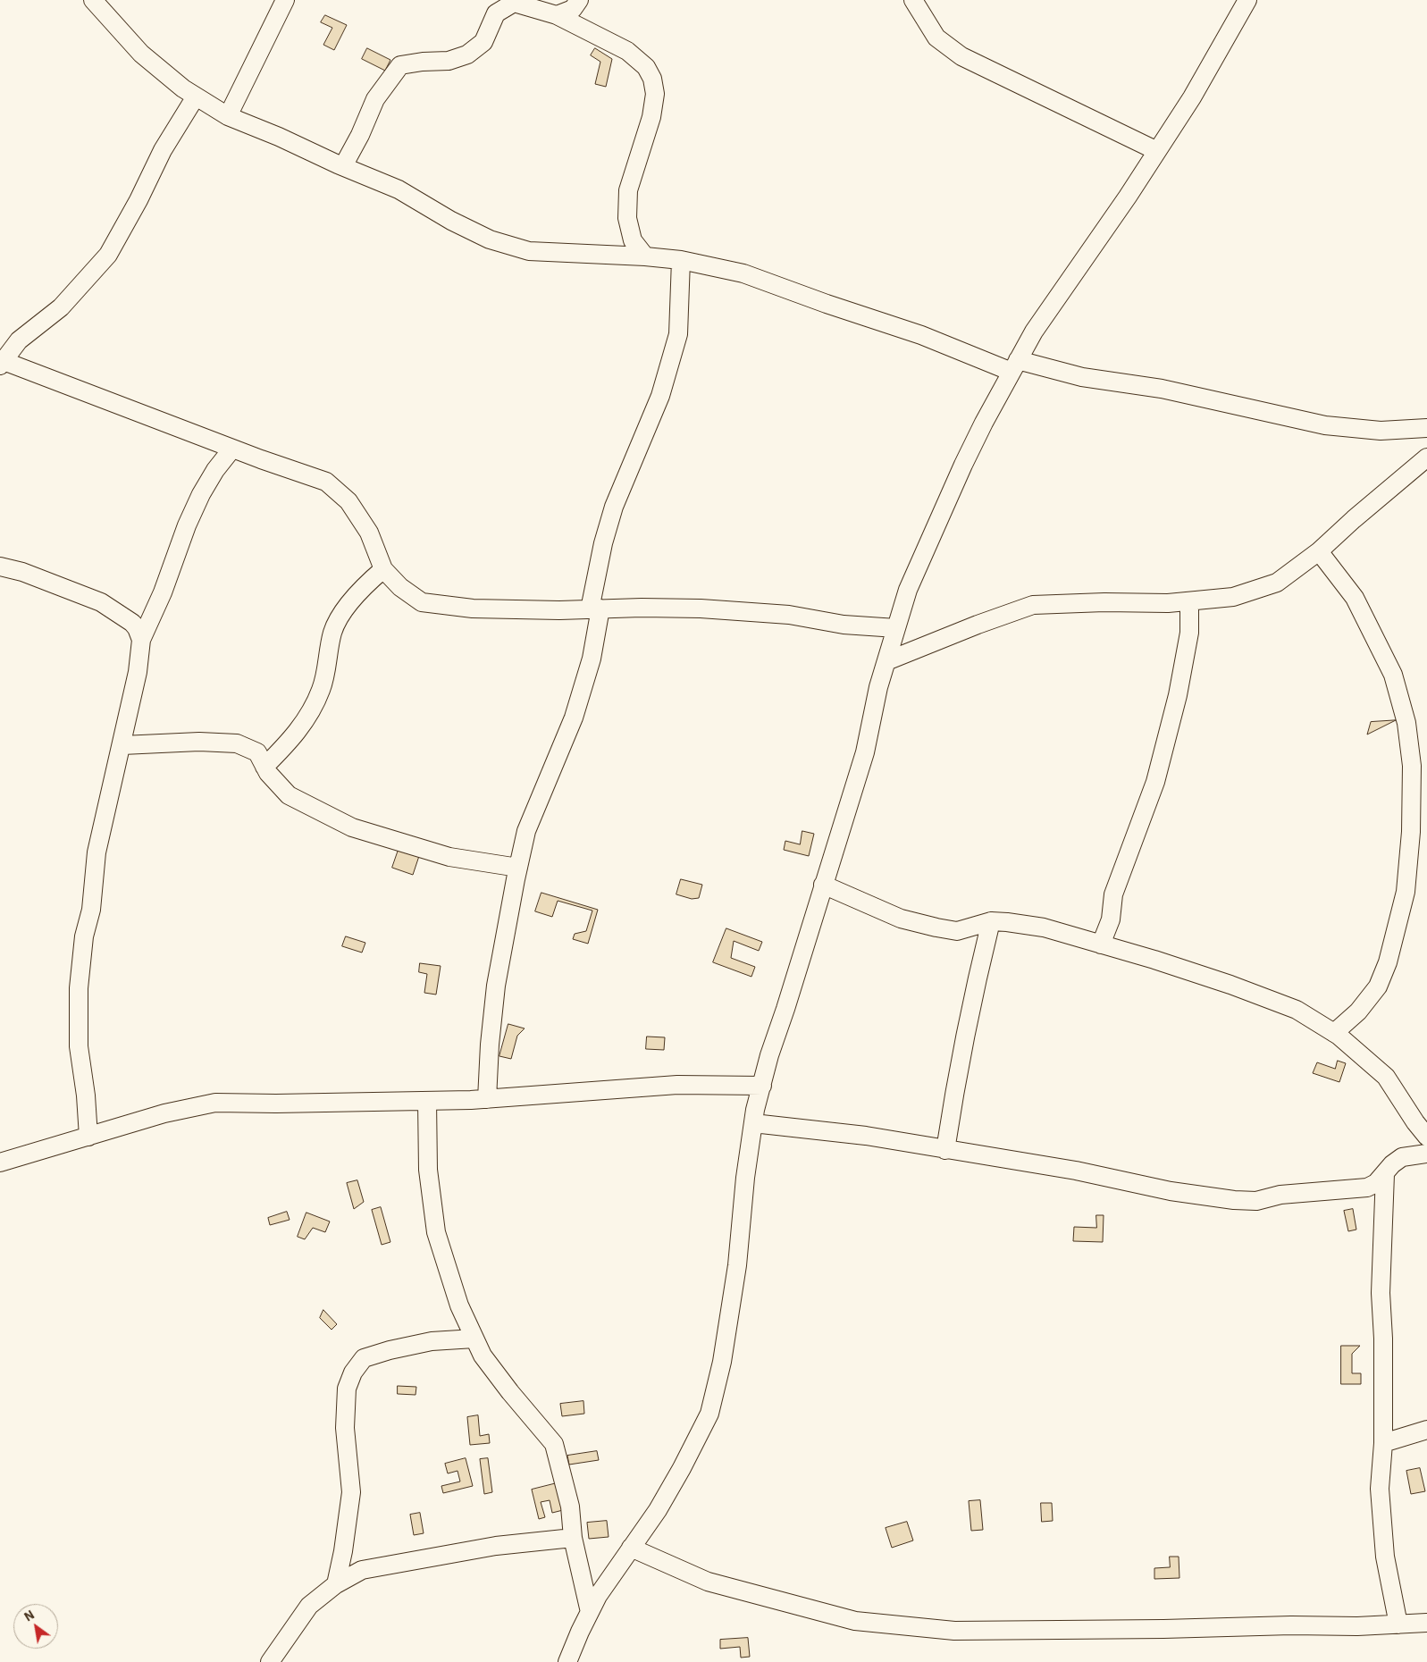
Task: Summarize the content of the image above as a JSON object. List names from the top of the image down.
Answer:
{
  "north": "top left"
}
